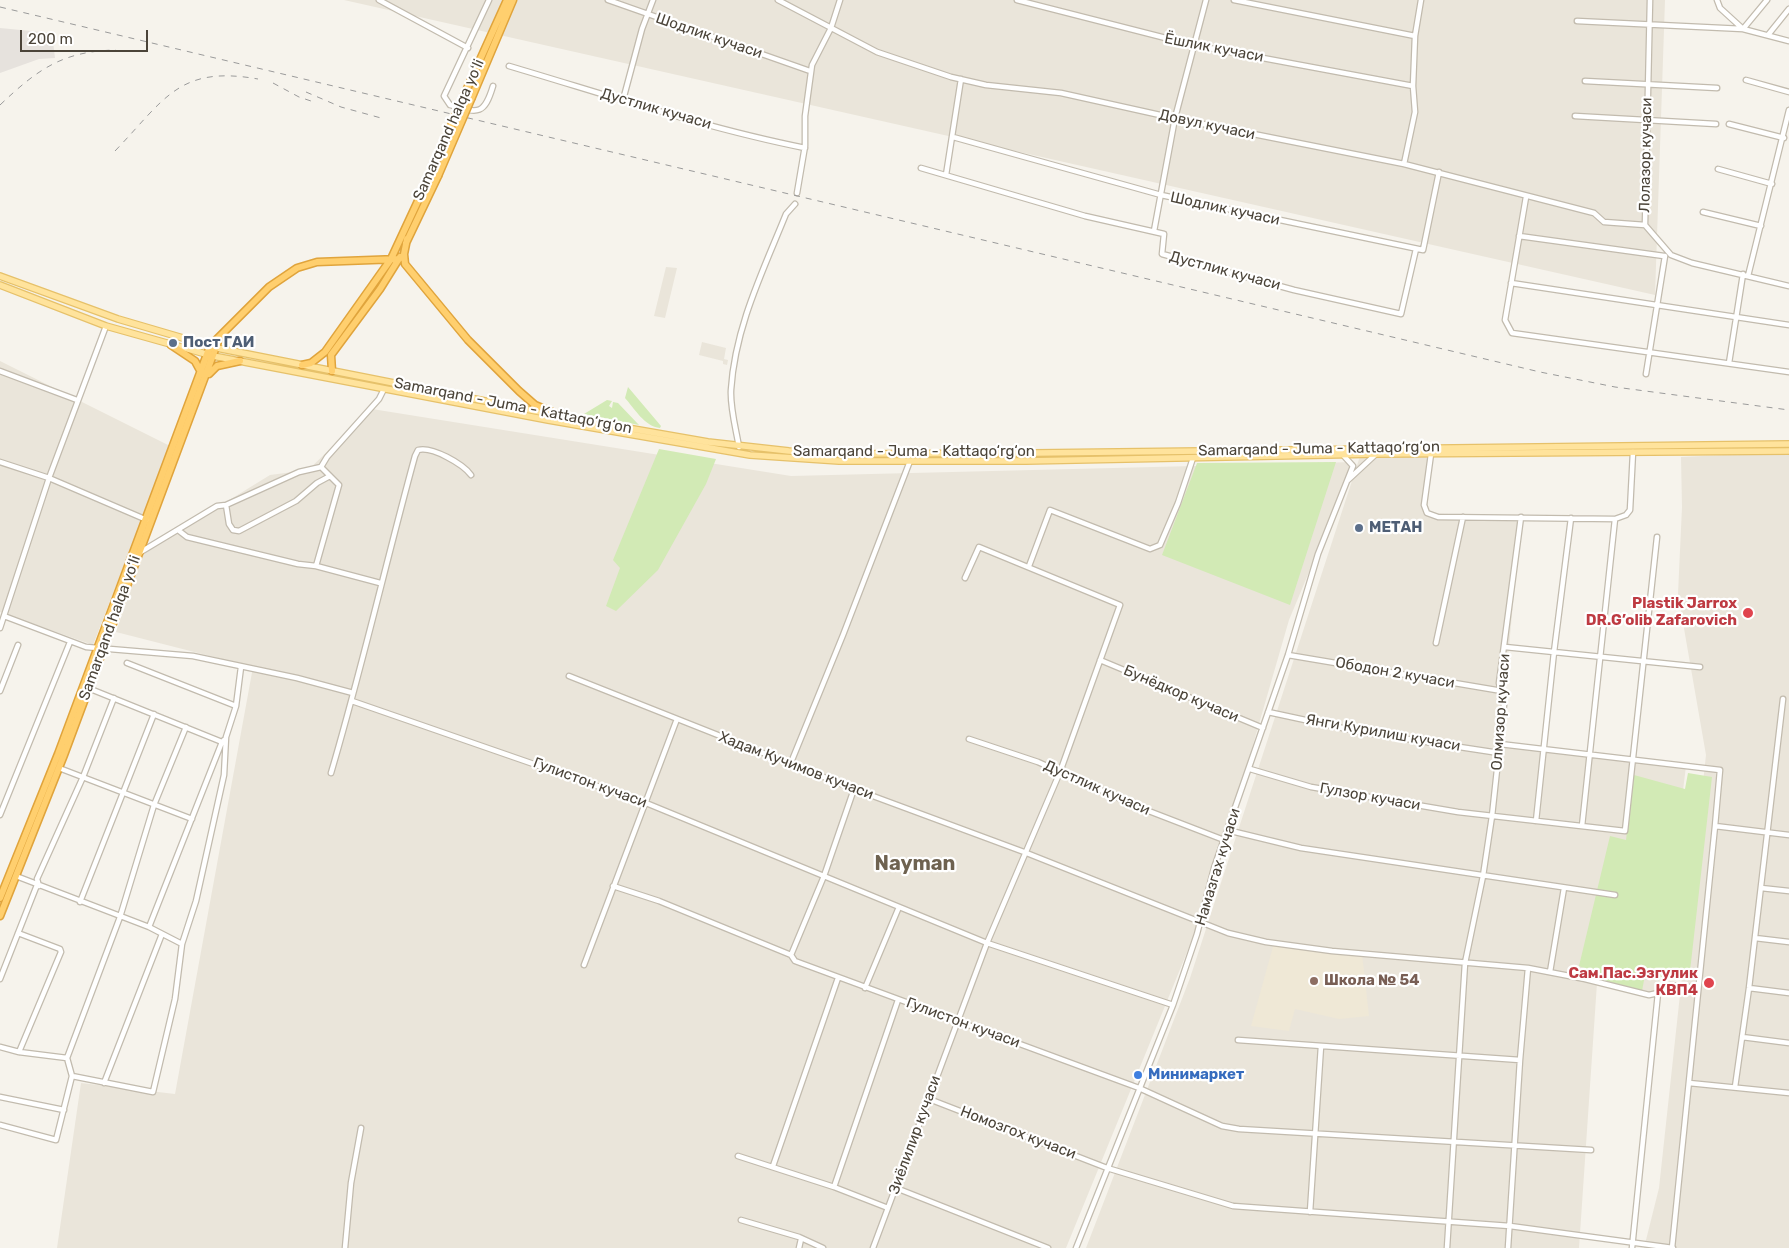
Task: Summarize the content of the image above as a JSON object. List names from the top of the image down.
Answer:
{
  "streets": {
    "highway": ["Samarqand halqa yoʻli"],
    "main road": ["Samarqand - Juma - Kattaqo‘rg‘on"],
    "street": [
      "Шодлик кучаси",
      "Ёшлик кучаси",
      "Дустлик кучаси",
      "Довул кучаси",
      "Лолазор кучаси",
      "Ободон 2 кучаси",
      "Бунёдкор кучаси",
      "Олмизор кучаси",
      "Янги Курилиш кучаси",
      "Хадам Кучимов кучаси",
      "Гулистон кучаси",
      "Гулзор кучаси",
      "Намазгах кучаси",
      "Номозгох кучаси",
      "Зиёлилир кучаси"
    ]
  },
  "crossings": [
    ["Шодлик кучаси", "Дустлик кучаси"],
    ["Дустлик кучаси", "Намазгах кучаси"],
    ["Дустлик кучаси", "Зиёлилир кучаси"],
    ["Довул кучаси", "Лолазор кучаси"],
    ["Samarqand halqa yoʻli", "Samarqand - Juma - Kattaqo‘rg‘on"],
    ["Ободон 2 кучаси", "Олмизор кучаси"],
    ["Ободон 2 кучаси", "Намазгах кучаси"],
    ["Бунёдкор кучаси", "Намазгах кучаси"],
    ["Бунёдкор кучаси", "Зиёлилир кучаси"],
    ["Олмизор кучаси", "Янги Курилиш кучаси"],
    ["Олмизор кучаси", "Хадам Кучимов кучаси"],
    ["Олмизор кучаси", "Гулистон кучаси"],
    ["Олмизор кучаси", "Гулзор кучаси"],
    ["Олмизор кучаси", "Номозгох кучаси"],
    ["Янги Курилиш кучаси", "Намазгах кучаси"],
    ["Хадам Кучимов кучаси", "Намазгах кучаси"],
    ["Хадам Кучимов кучаси", "Зиёлилир кучаси"],
    ["Гулистон кучаси", "Намазгах кучаси"],
    ["Гулистон кучаси", "Зиёлилир кучаси"],
    ["Гулзор кучаси", "Намазгах кучаси"],
    ["Намазгах кучаси", "Номозгох кучаси"],
    ["Номозгох кучаси", "Зиёлилир кучаси"]
  ],
  "districts": ["Nayman"],
  "places": [
    "Пост ГАИ",
    "МЕТАН",
    "Plastik Jarrox DR.G’olib Zafarovich",
    "Школа № 54",
    "Сам.Пас.Эзгулик КВП4",
    "Минимаркет"
  ],
  "scale_bar": "200 m"
}
